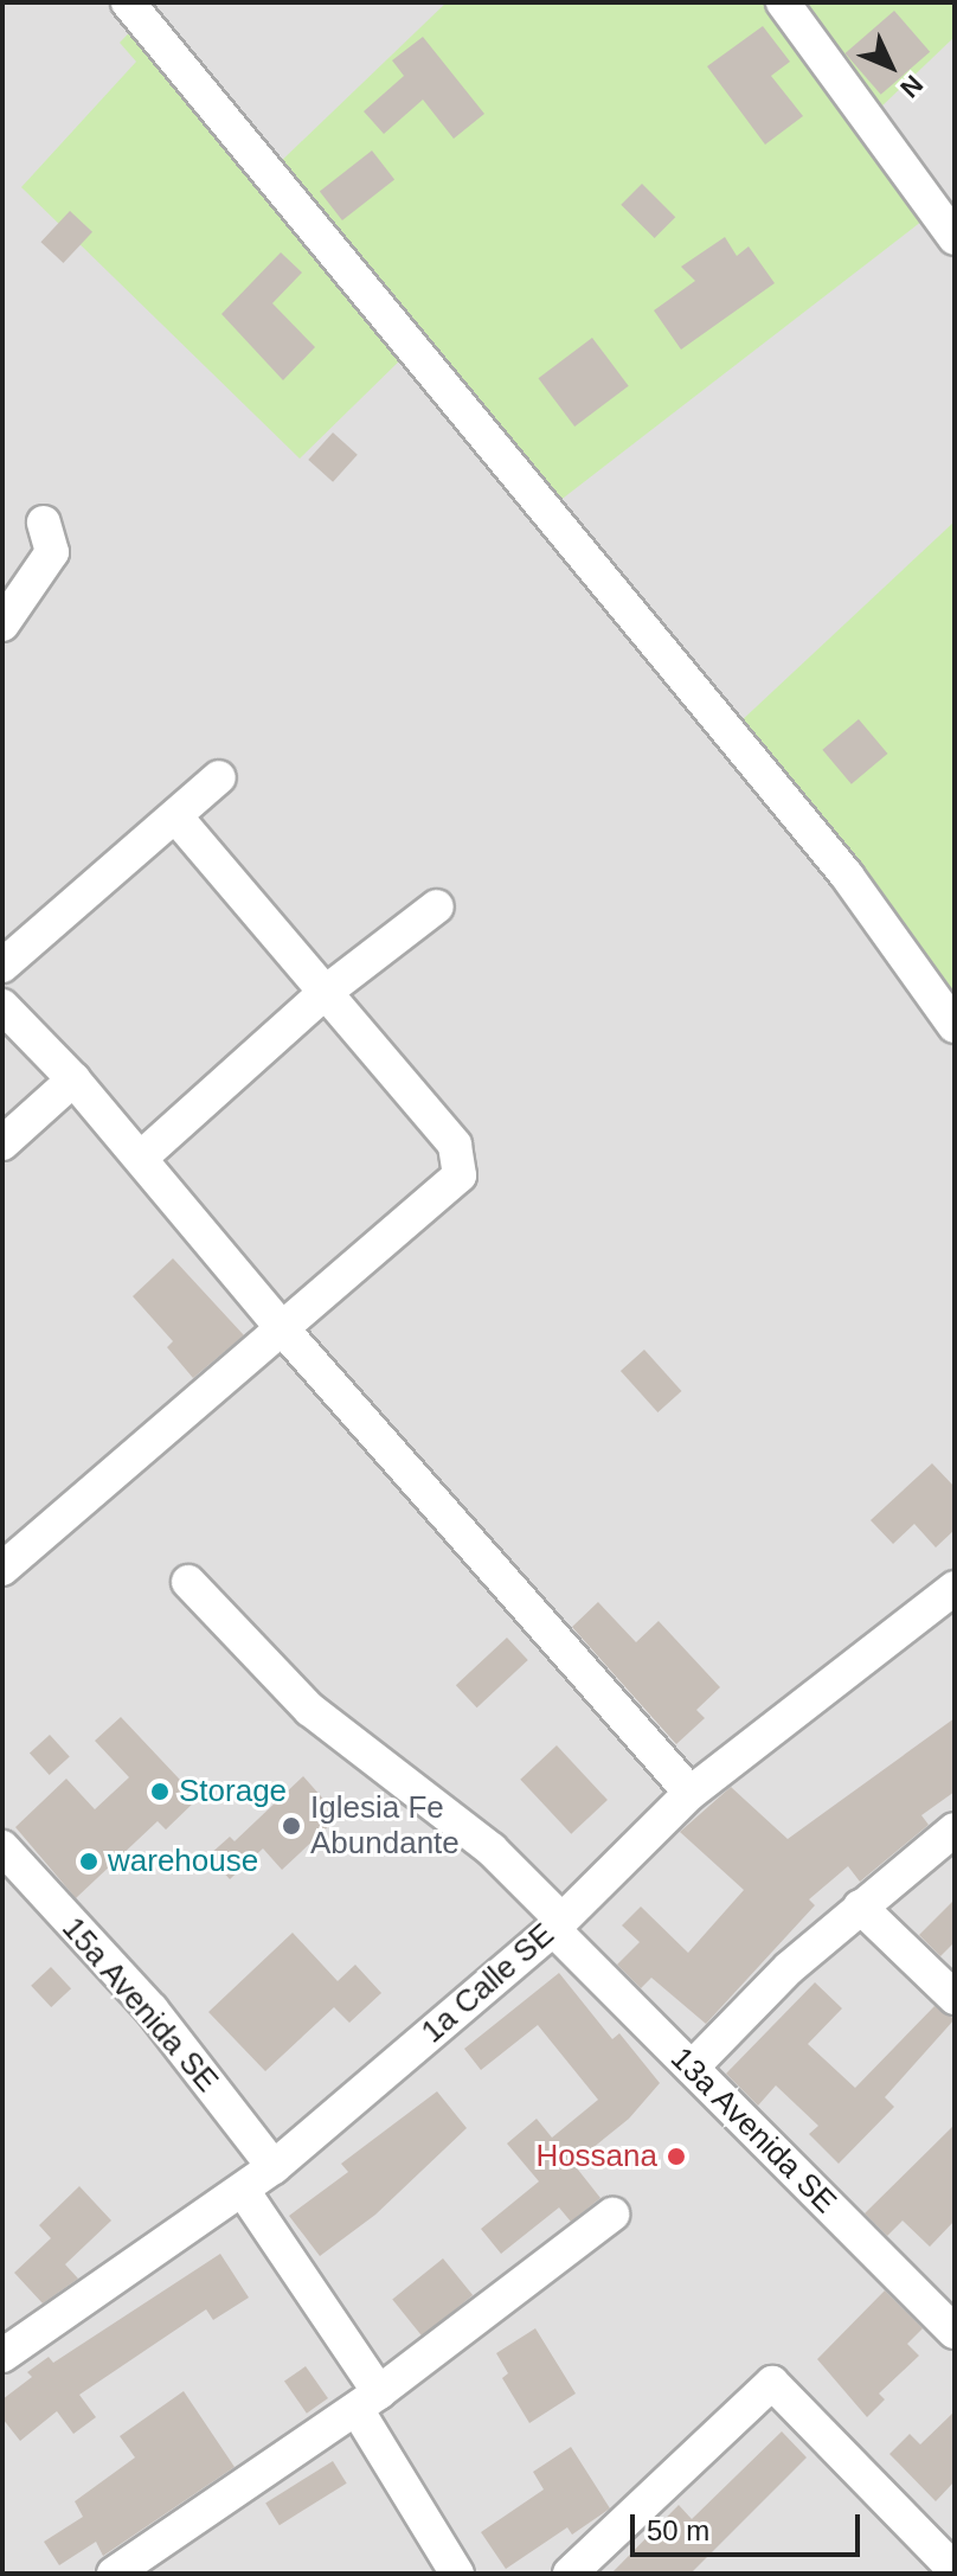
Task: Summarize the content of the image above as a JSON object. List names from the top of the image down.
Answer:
{
  "streets": {
    "street": ["1a Calle SE", "15a Avenida SE", "13a Avenida SE"]
  },
  "crossings": [
    ["1a Calle SE", "15a Avenida SE"],
    ["1a Calle SE", "13a Avenida SE"]
  ],
  "places": [
    "Storage",
    "Iglesia Fe Abundante",
    "warehouse",
    "Hossana"
  ],
  "scale_bar": "50 m",
  "north": "bottom right"
}
